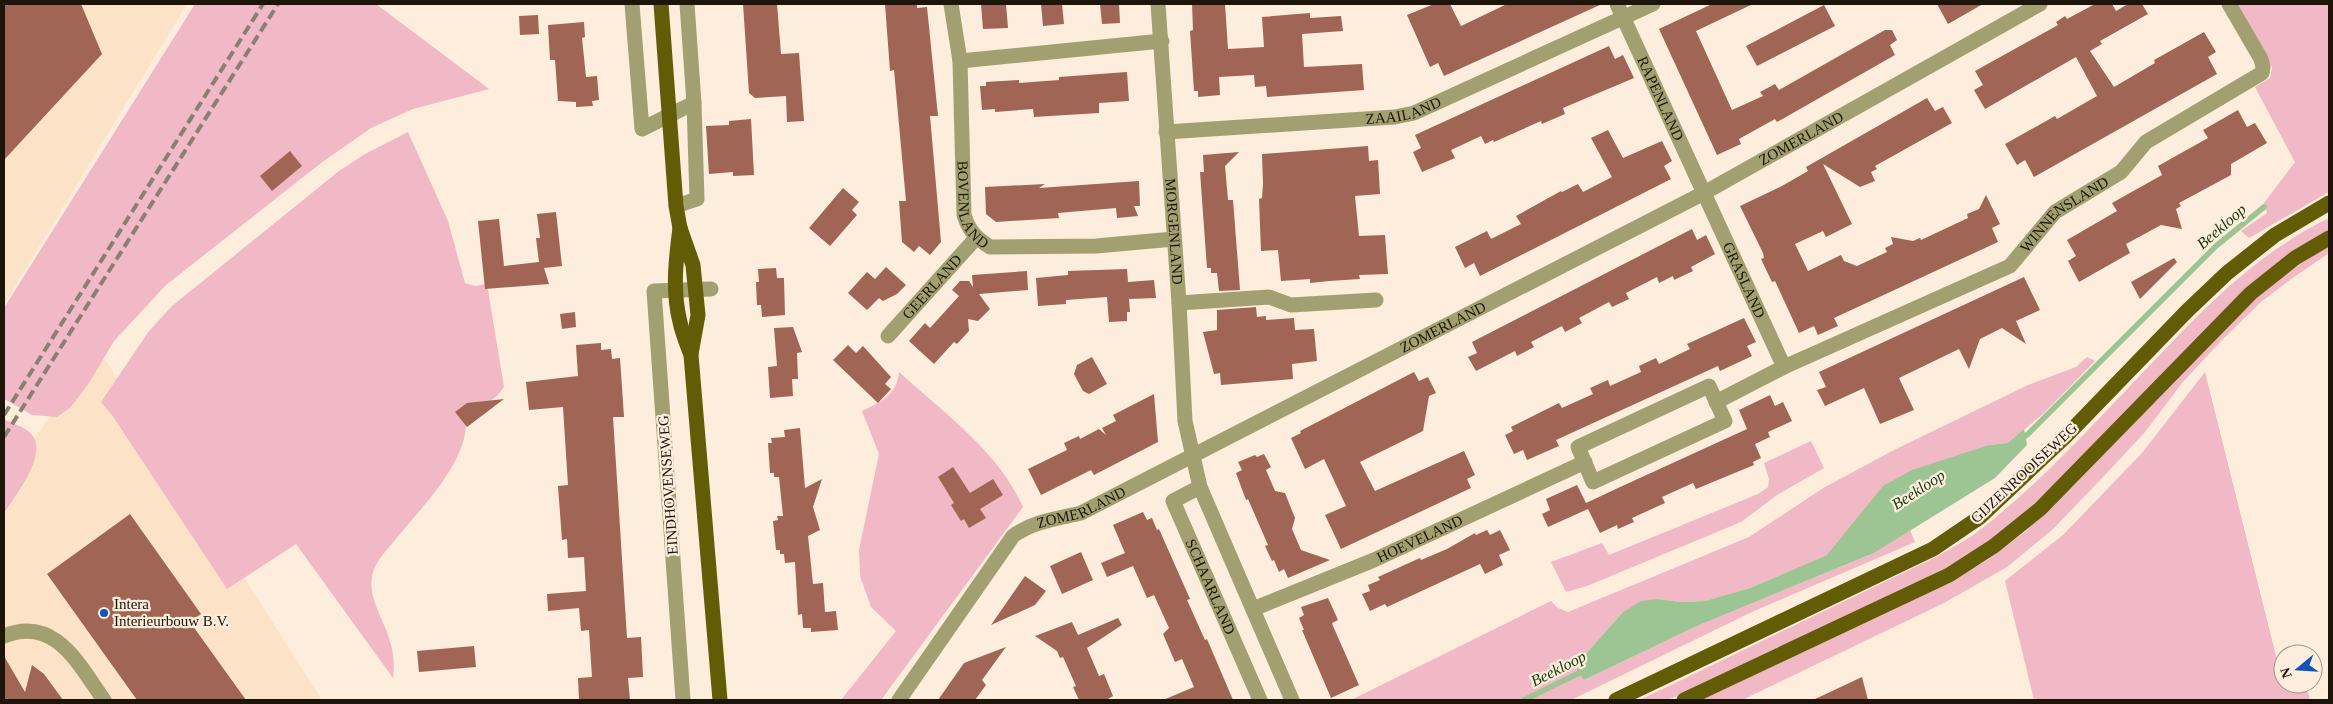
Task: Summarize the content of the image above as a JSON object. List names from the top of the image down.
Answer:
{
  "streets": {
    "main road": ["GIJZENROOISEWEG"],
    "street": [
      "RAPENLAND",
      "ZAAILAND",
      "ZOMERLAND",
      "BOVENLAND",
      "WINNENSLAND",
      "MORGENLAND",
      "GRASLAND",
      "GEERLAND",
      "EINDHOVENSEWEG",
      "HOEVELAND",
      "SCHAARLAND"
    ]
  },
  "crossings": [
    ["RAPENLAND", "ZAAILAND"],
    ["RAPENLAND", "ZOMERLAND"],
    ["RAPENLAND", "GRASLAND"],
    ["ZAAILAND", "MORGENLAND"],
    ["ZOMERLAND", "MORGENLAND"],
    ["ZOMERLAND", "GRASLAND"],
    ["ZOMERLAND", "SCHAARLAND"],
    ["BOVENLAND", "MORGENLAND"],
    ["BOVENLAND", "GEERLAND"],
    ["WINNENSLAND", "GRASLAND"],
    ["MORGENLAND", "SCHAARLAND"],
    ["HOEVELAND", "SCHAARLAND"]
  ],
  "water": ["Beekloop"],
  "places": ["Intera Interieurbouw B.V."],
  "north": "left"
}
